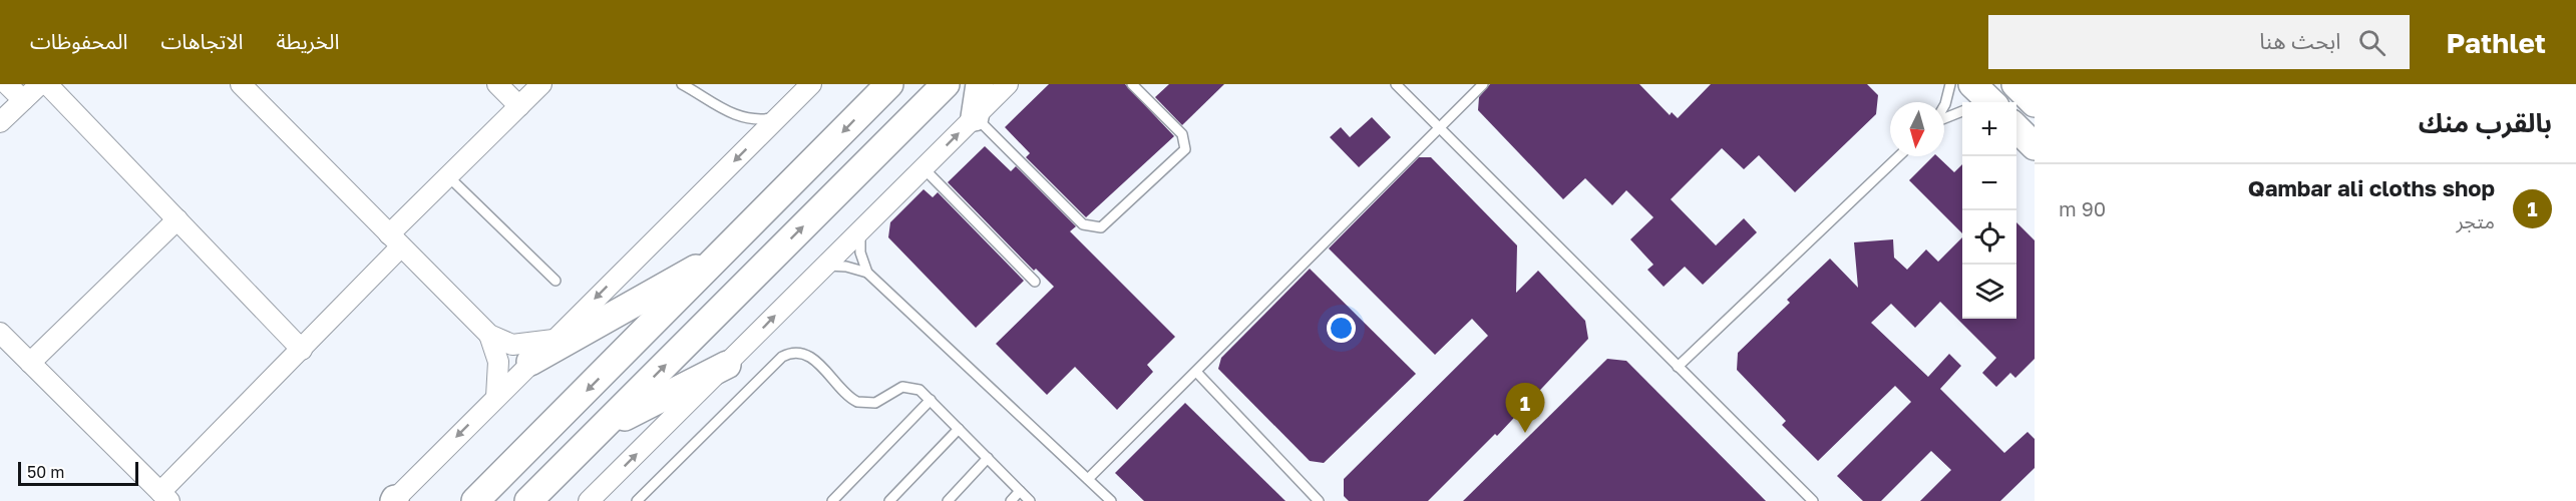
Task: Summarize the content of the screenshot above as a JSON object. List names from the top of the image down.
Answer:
{
  "scale_bar": "50 m",
  "north": "bottom",
  "page": {
    "header": "Pathlet",
    "search": "ابحث هنا",
    "nav": ["الخريطة", "الاتجاهات", "المحفوظات"],
    "heading": "بالقرب منك",
    "map_buttons": ["+", "−"],
    "list": [
      {
        "mark": "1",
        "name": "Qambar ali cloths shop",
        "note": "متجر",
        "value": "90 m"
      }
    ],
    "pins": "1",
    "scale": "50 m"
  }
}
